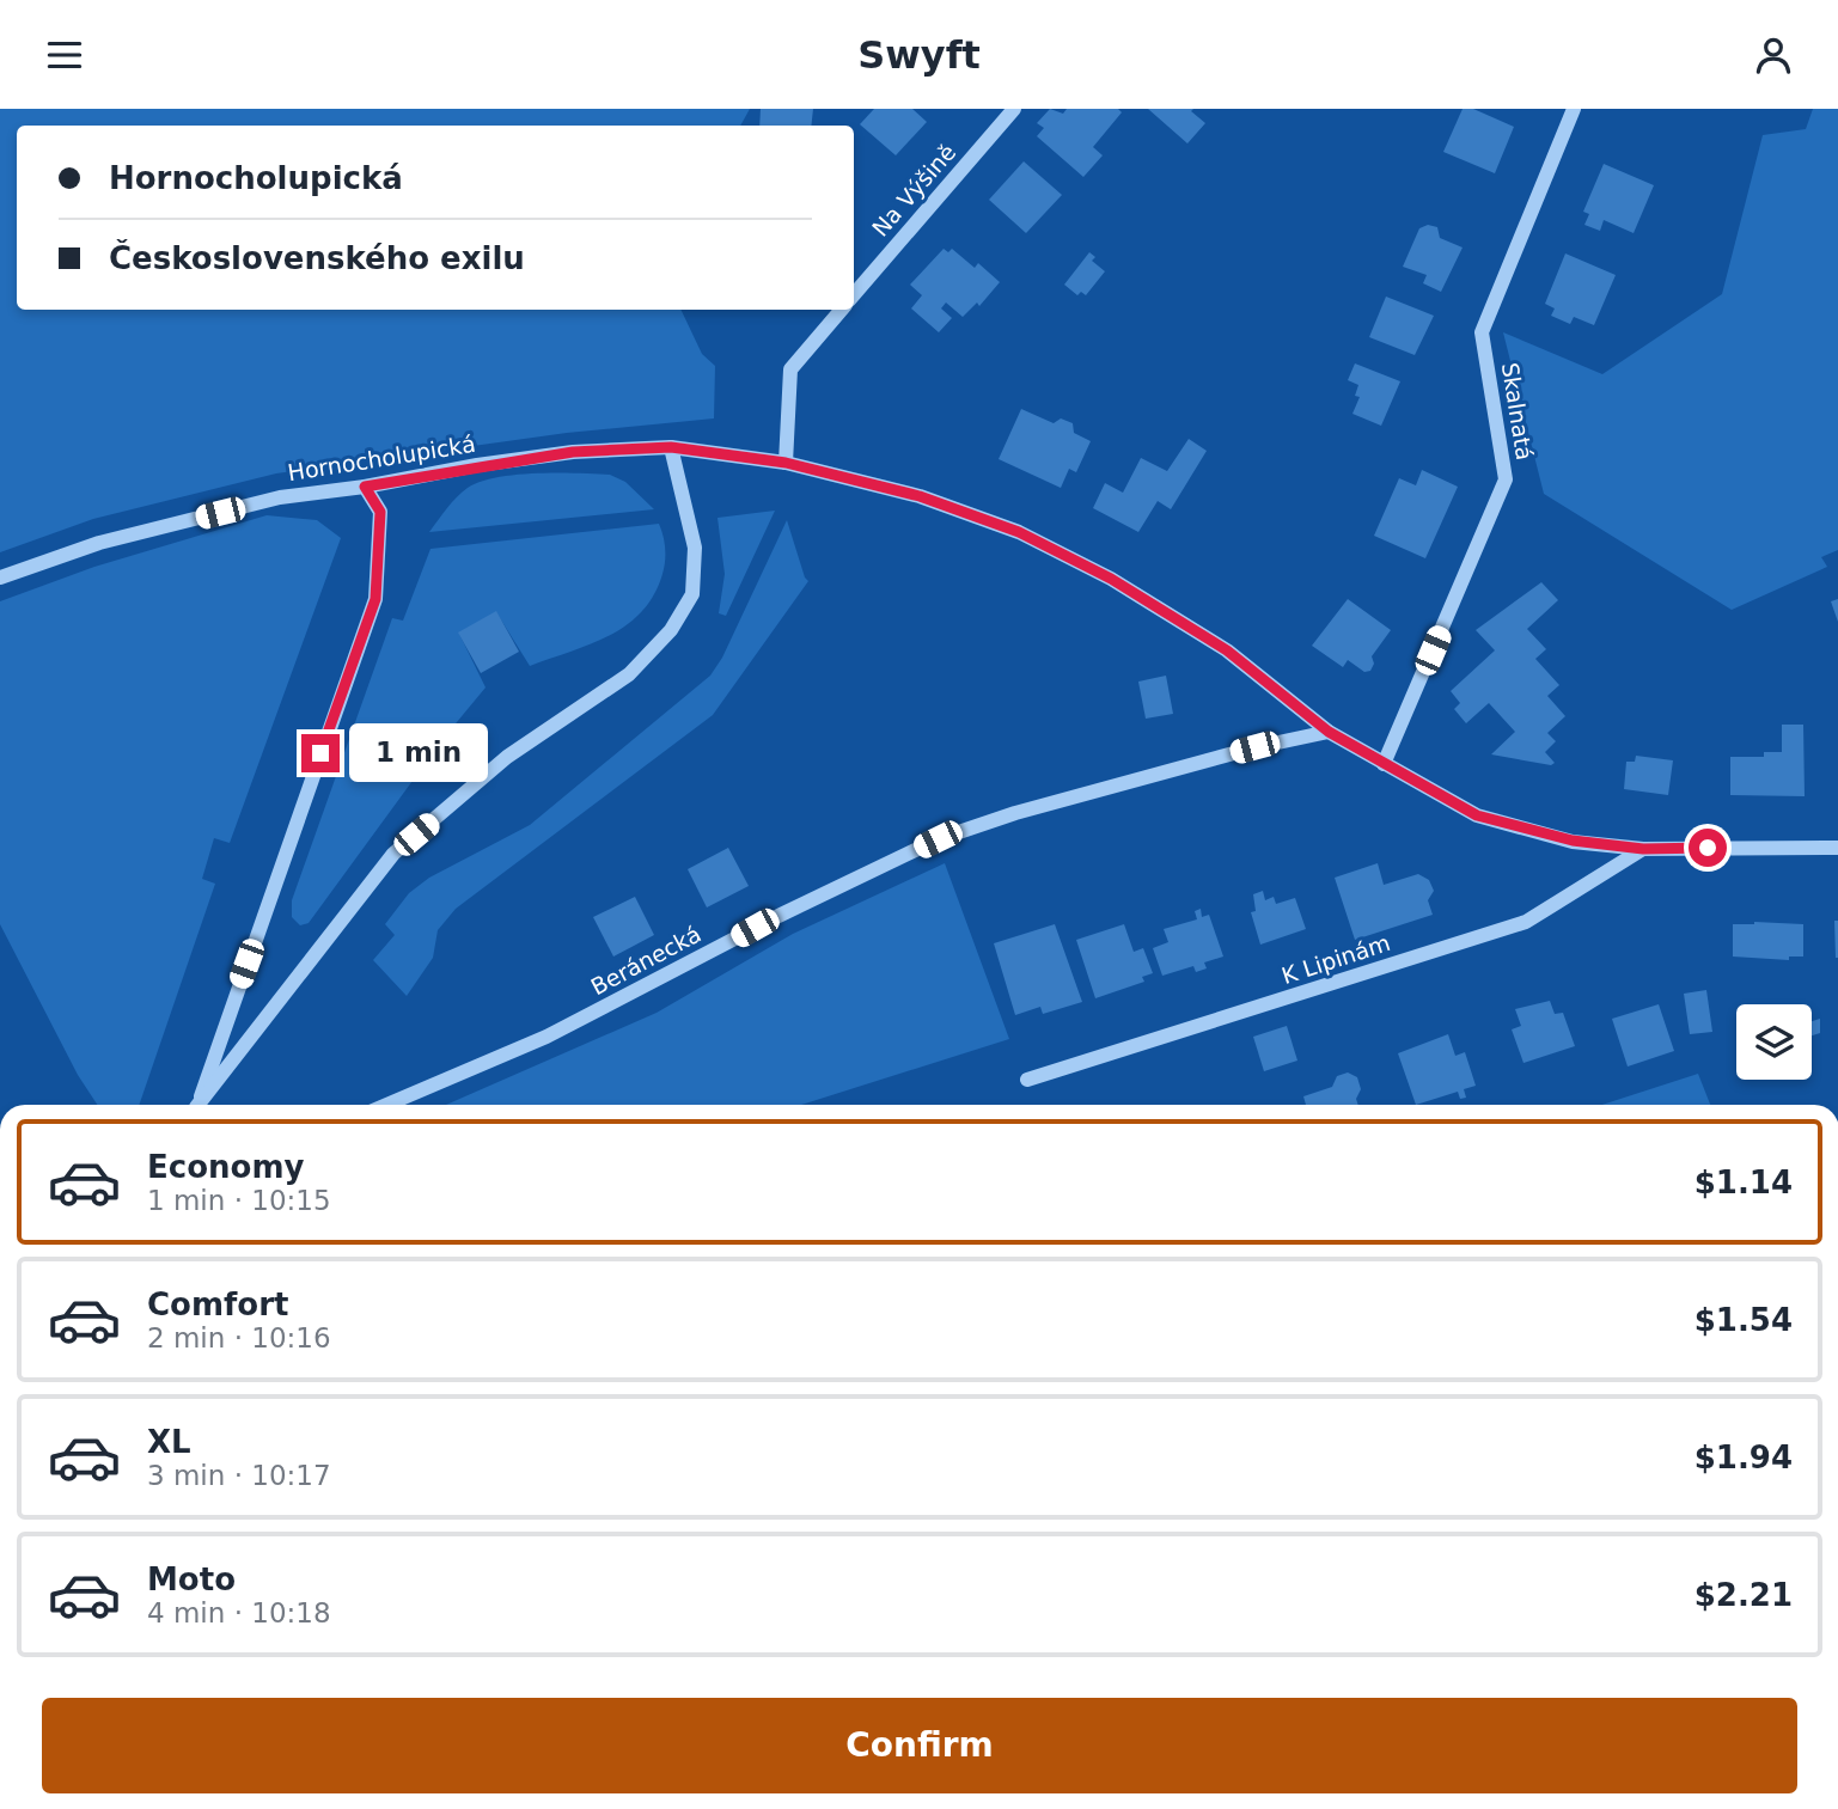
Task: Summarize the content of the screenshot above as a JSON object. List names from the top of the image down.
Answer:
{
  "streets": {
    "street": [
      "Na Výšině",
      "Skalnatá",
      "Hornocholupická",
      "K Lipinám",
      "Beránecká"
    ]
  },
  "crossings": [
    ["Skalnatá", "Hornocholupická"],
    ["Hornocholupická", "K Lipinám"],
    ["Hornocholupická", "Beránecká"]
  ],
  "page": {
    "header": "Swyft",
    "banner": ["Hornocholupická", "Československého exilu"],
    "bubble": "1 min",
    "list": [
      {
        "name": "Economy",
        "note": "1 min · 10:15",
        "value": "$1.14"
      },
      {
        "name": "Comfort",
        "note": "2 min · 10:16",
        "value": "$1.54"
      },
      {
        "name": "XL",
        "note": "3 min · 10:17",
        "value": "$1.94"
      },
      {
        "name": "Moto",
        "note": "4 min · 10:18",
        "value": "$2.21"
      }
    ],
    "buttons": "Confirm"
  }
}
